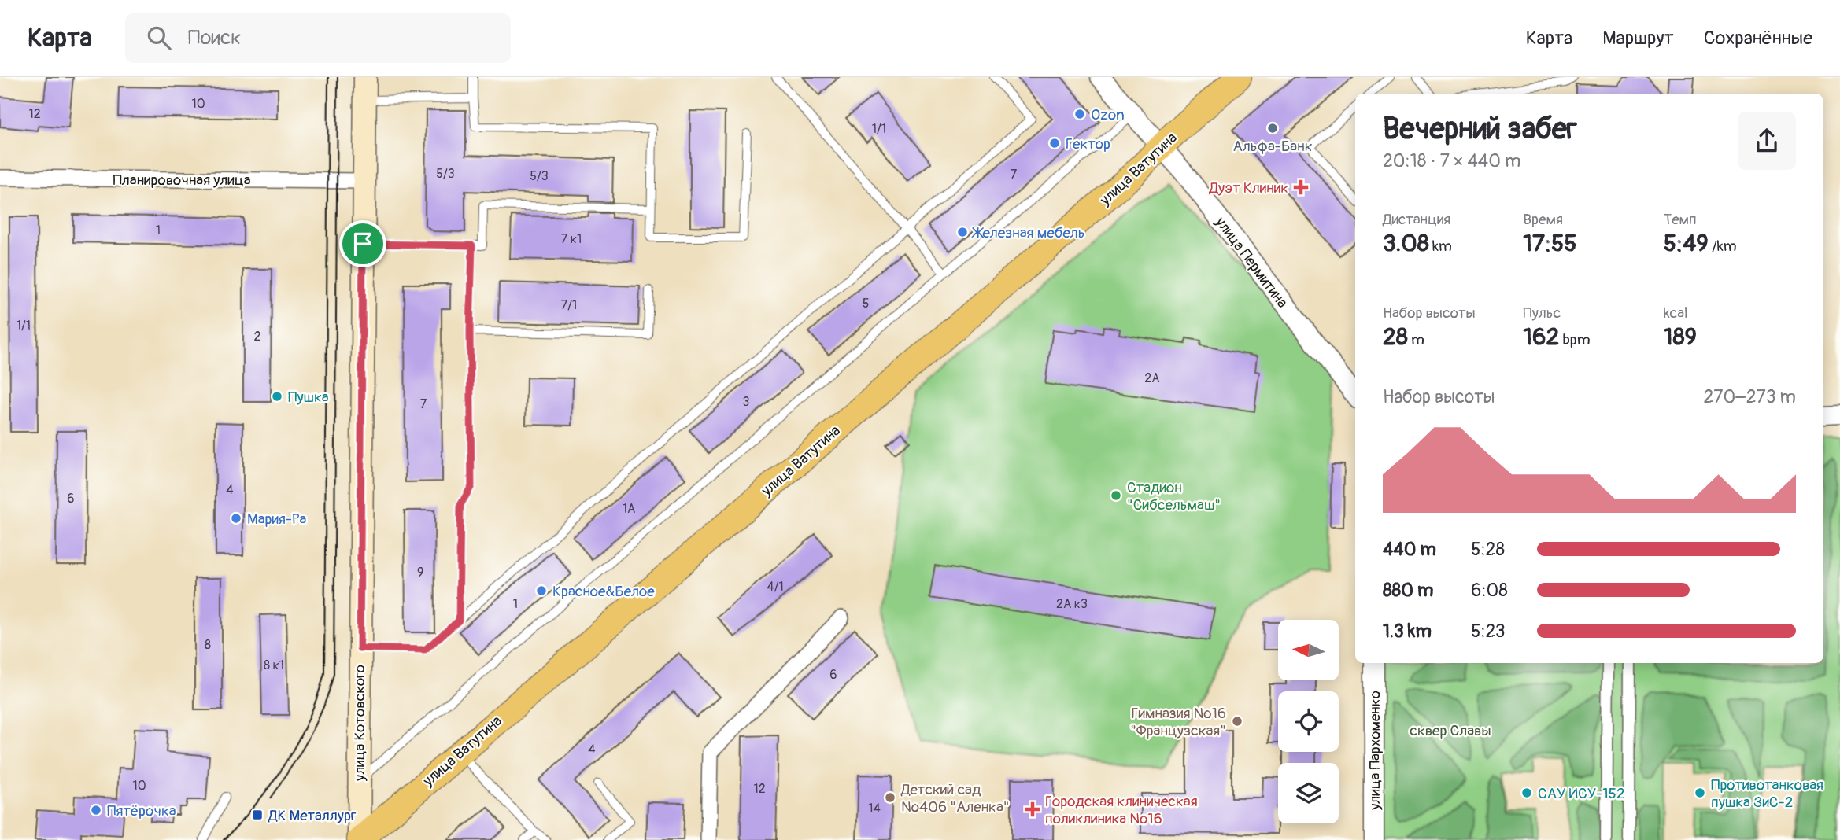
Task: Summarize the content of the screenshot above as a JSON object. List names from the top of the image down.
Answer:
{
  "streets": {
    "main road": ["улица Ватутина", "улица Котовского"],
    "street": ["Планировочная улица", "улица Пермитина", "улица Пархоменко"]
  },
  "crossings": [
    ["улица Ватутина", "улица Пермитина"],
    ["улица Ватутина", "улица Котовского"],
    ["Планировочная улица", "улица Котовского"]
  ],
  "parks": ["сквер Славы"],
  "places": {
    "other": [
      "Ozon",
      "Альфа-Банк",
      "Гектор",
      "Железная мебель",
      "Пушка",
      "Стадион \"Сибсельмаш\"",
      "Мария-Ра",
      "Красное&Белое",
      "Гимназия №16 \"Французская\"",
      "САУ ИСУ-152",
      "Противотанковая пушка ЗиС-2",
      "Детский сад №406 \"Аленка\"",
      "Пятёрочка"
    ],
    "health": ["Дуэт Клиник", "Городская клиническая поликлиника №16"],
    "transit": ["ДК Металлург"]
  },
  "house_numbers": [
    "10",
    "12",
    "1/1",
    "5/3",
    "7",
    "5/3",
    "1",
    "7 к1",
    "5",
    "7/1",
    "1/1",
    "2",
    "2А",
    "3",
    "7",
    "4",
    "6",
    "1А",
    "9",
    "4/1",
    "1",
    "2А к3",
    "8",
    "8 к1",
    "6",
    "4",
    "10",
    "12",
    "14"
  ],
  "north": "left",
  "page": {
    "header": "Карта",
    "search": "Поиск",
    "nav": ["Карта", "Маршрут", "Сохранённые"],
    "heading": ["Вечерний забег", "20:18 · 7 × 440 m"],
    "stats": [
      ["Дистанция", "3.08 km"],
      ["Время", "17:55"],
      ["Темп", "5:49 /km"],
      ["Набор высоты", "28 m"],
      ["Пульс", "162 bpm"],
      ["kcal", "189"]
    ],
    "chart": ["Набор высоты", "270–273 m"],
    "list": [
      {
        "name": "440 m",
        "note": "5:28"
      },
      {
        "name": "880 m",
        "note": "6:08"
      },
      {
        "name": "1.3 km",
        "note": "5:23"
      }
    ]
  }
}
